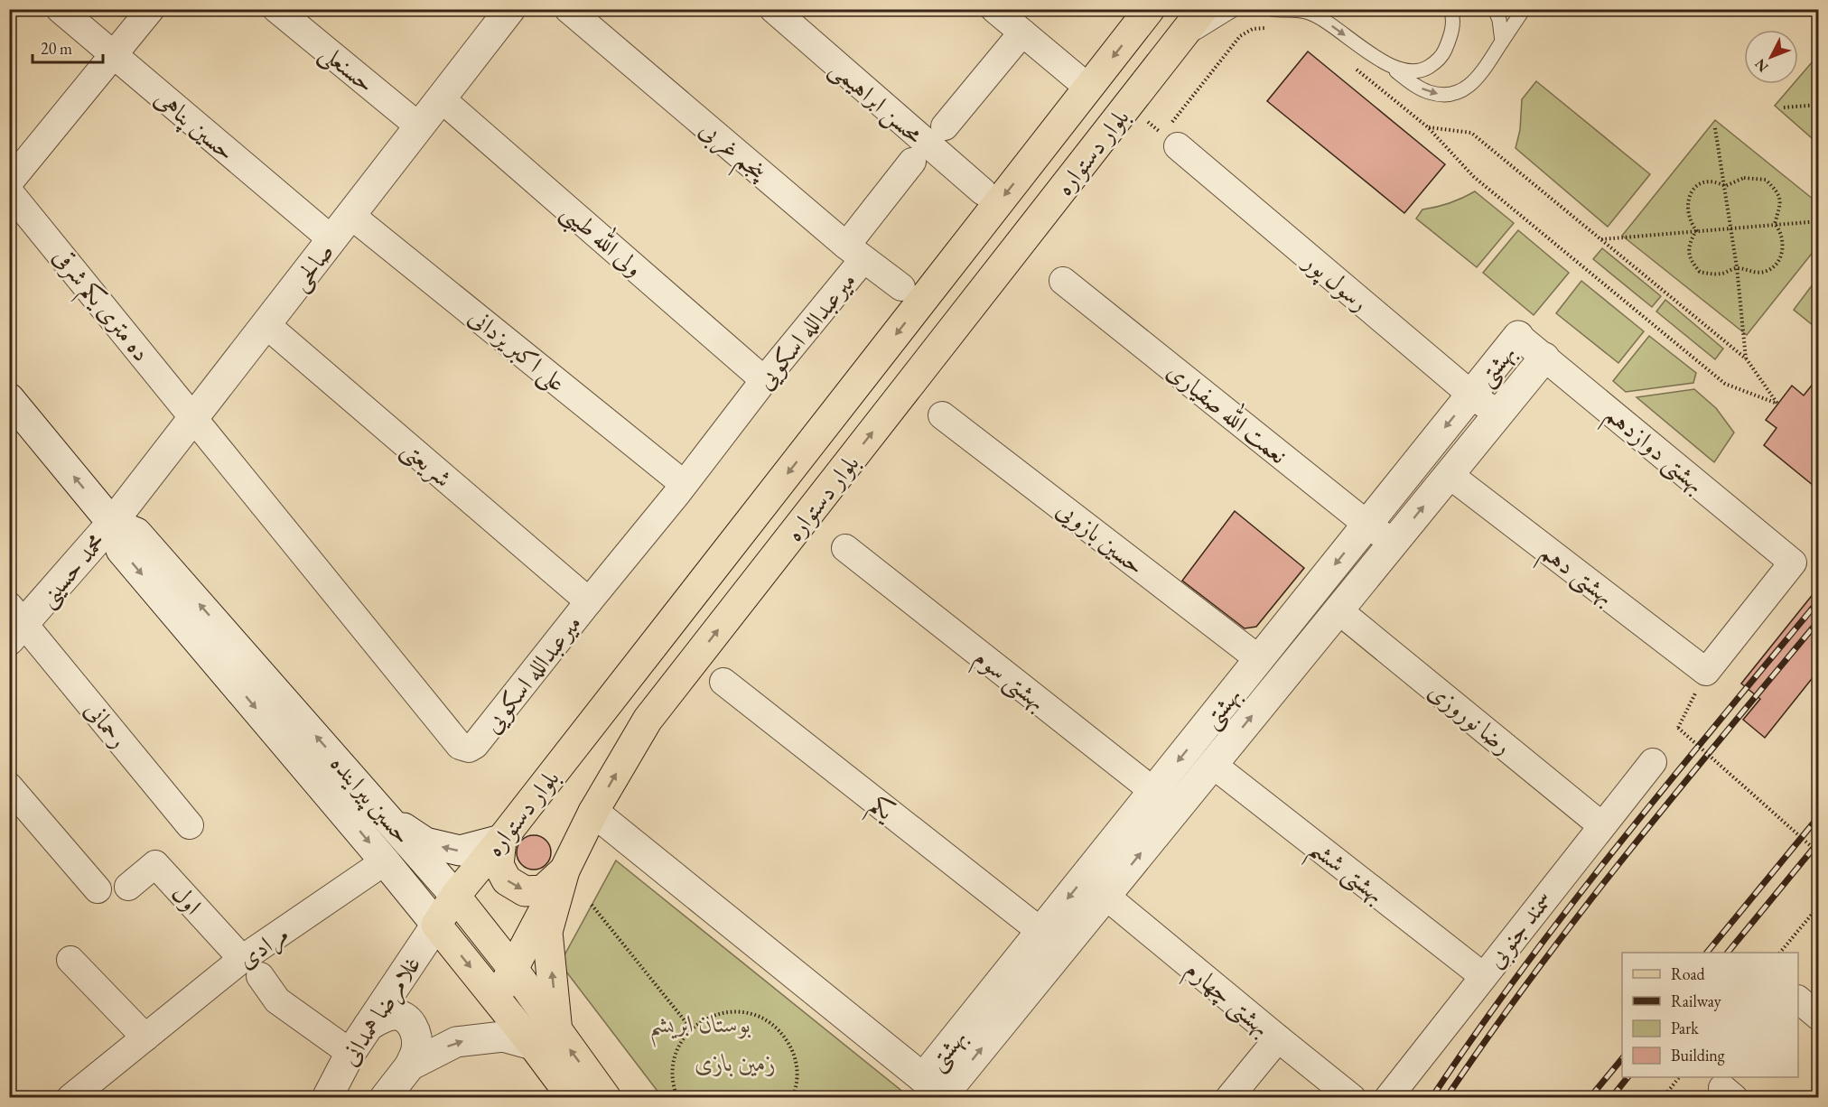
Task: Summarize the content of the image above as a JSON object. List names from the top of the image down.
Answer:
{
  "streets": {
    "main road": ["بلوار دستواره", "حسین پیراینده"],
    "street": [
      "حسنعلی",
      "محسن ابراهیمی",
      "حسین پناهی",
      "پنجم غربی",
      "ولی الله طیبی",
      "صالحی",
      "رسول پور",
      "ده متری یکم شرقی",
      "میرعبدالله اسکویی",
      "علی اکبر یزدانی",
      "بهشتی",
      "نعمت الله صفیاری",
      "بهشتی دوازدهم",
      "شریعتی",
      "حسین بازویی",
      "محمد حسینی",
      "بهشتی دهم",
      "بهشتی سوم",
      "رضا نوروزی",
      "رحمانی",
      "یکم",
      "بهشتی ششم",
      "اول",
      "سمند جنوبی",
      "مرادی",
      "بهشتی چهارم",
      "غلامرضا همدانی"
    ]
  },
  "crossings": [
    ["حسنعلی", "صالحی"],
    ["حسین پناهی", "صالحی"],
    ["پنجم غربی", "میرعبدالله اسکویی"],
    ["بلوار دستواره", "بهشتی"],
    ["بلوار دستواره", "حسین پیراینده"],
    ["بلوار دستواره", "غلامرضا همدانی"],
    ["ولی الله طیبی", "صالحی"],
    ["ولی الله طیبی", "میرعبدالله اسکویی"],
    ["صالحی", "ده متری یکم شرقی"],
    ["صالحی", "میرعبدالله اسکویی"],
    ["صالحی", "علی اکبر یزدانی"],
    ["صالحی", "شریعتی"],
    ["صالحی", "محمد حسینی"],
    ["صالحی", "حسین پیراینده"],
    ["رسول پور", "بهشتی"],
    ["ده متری یکم شرقی", "میرعبدالله اسکویی"],
    ["میرعبدالله اسکویی", "علی اکبر یزدانی"],
    ["میرعبدالله اسکویی", "شریعتی"],
    ["بهشتی", "نعمت الله صفیاری"],
    ["بهشتی", "بهشتی دوازدهم"],
    ["بهشتی", "حسین بازویی"],
    ["بهشتی", "بهشتی سوم"],
    ["بهشتی", "یکم"],
    ["بهشتی دوازدهم", "بهشتی دهم"],
    ["محمد حسینی", "رحمانی"],
    ["محمد حسینی", "حسین پیراینده"],
    ["رضا نوروزی", "سمند جنوبی"],
    ["حسین پیراینده", "مرادی"],
    ["حسین پیراینده", "غلامرضا همدانی"],
    ["بهشتی ششم", "سمند جنوبی"],
    ["اول", "مرادی"]
  ],
  "parks": ["بوستان ابریشم", "زمین بازی"],
  "legend": [
    "Road",
    "Railway",
    "Park",
    "Building"
  ],
  "scale_bar": "20 m",
  "north": "bottom left"
}
